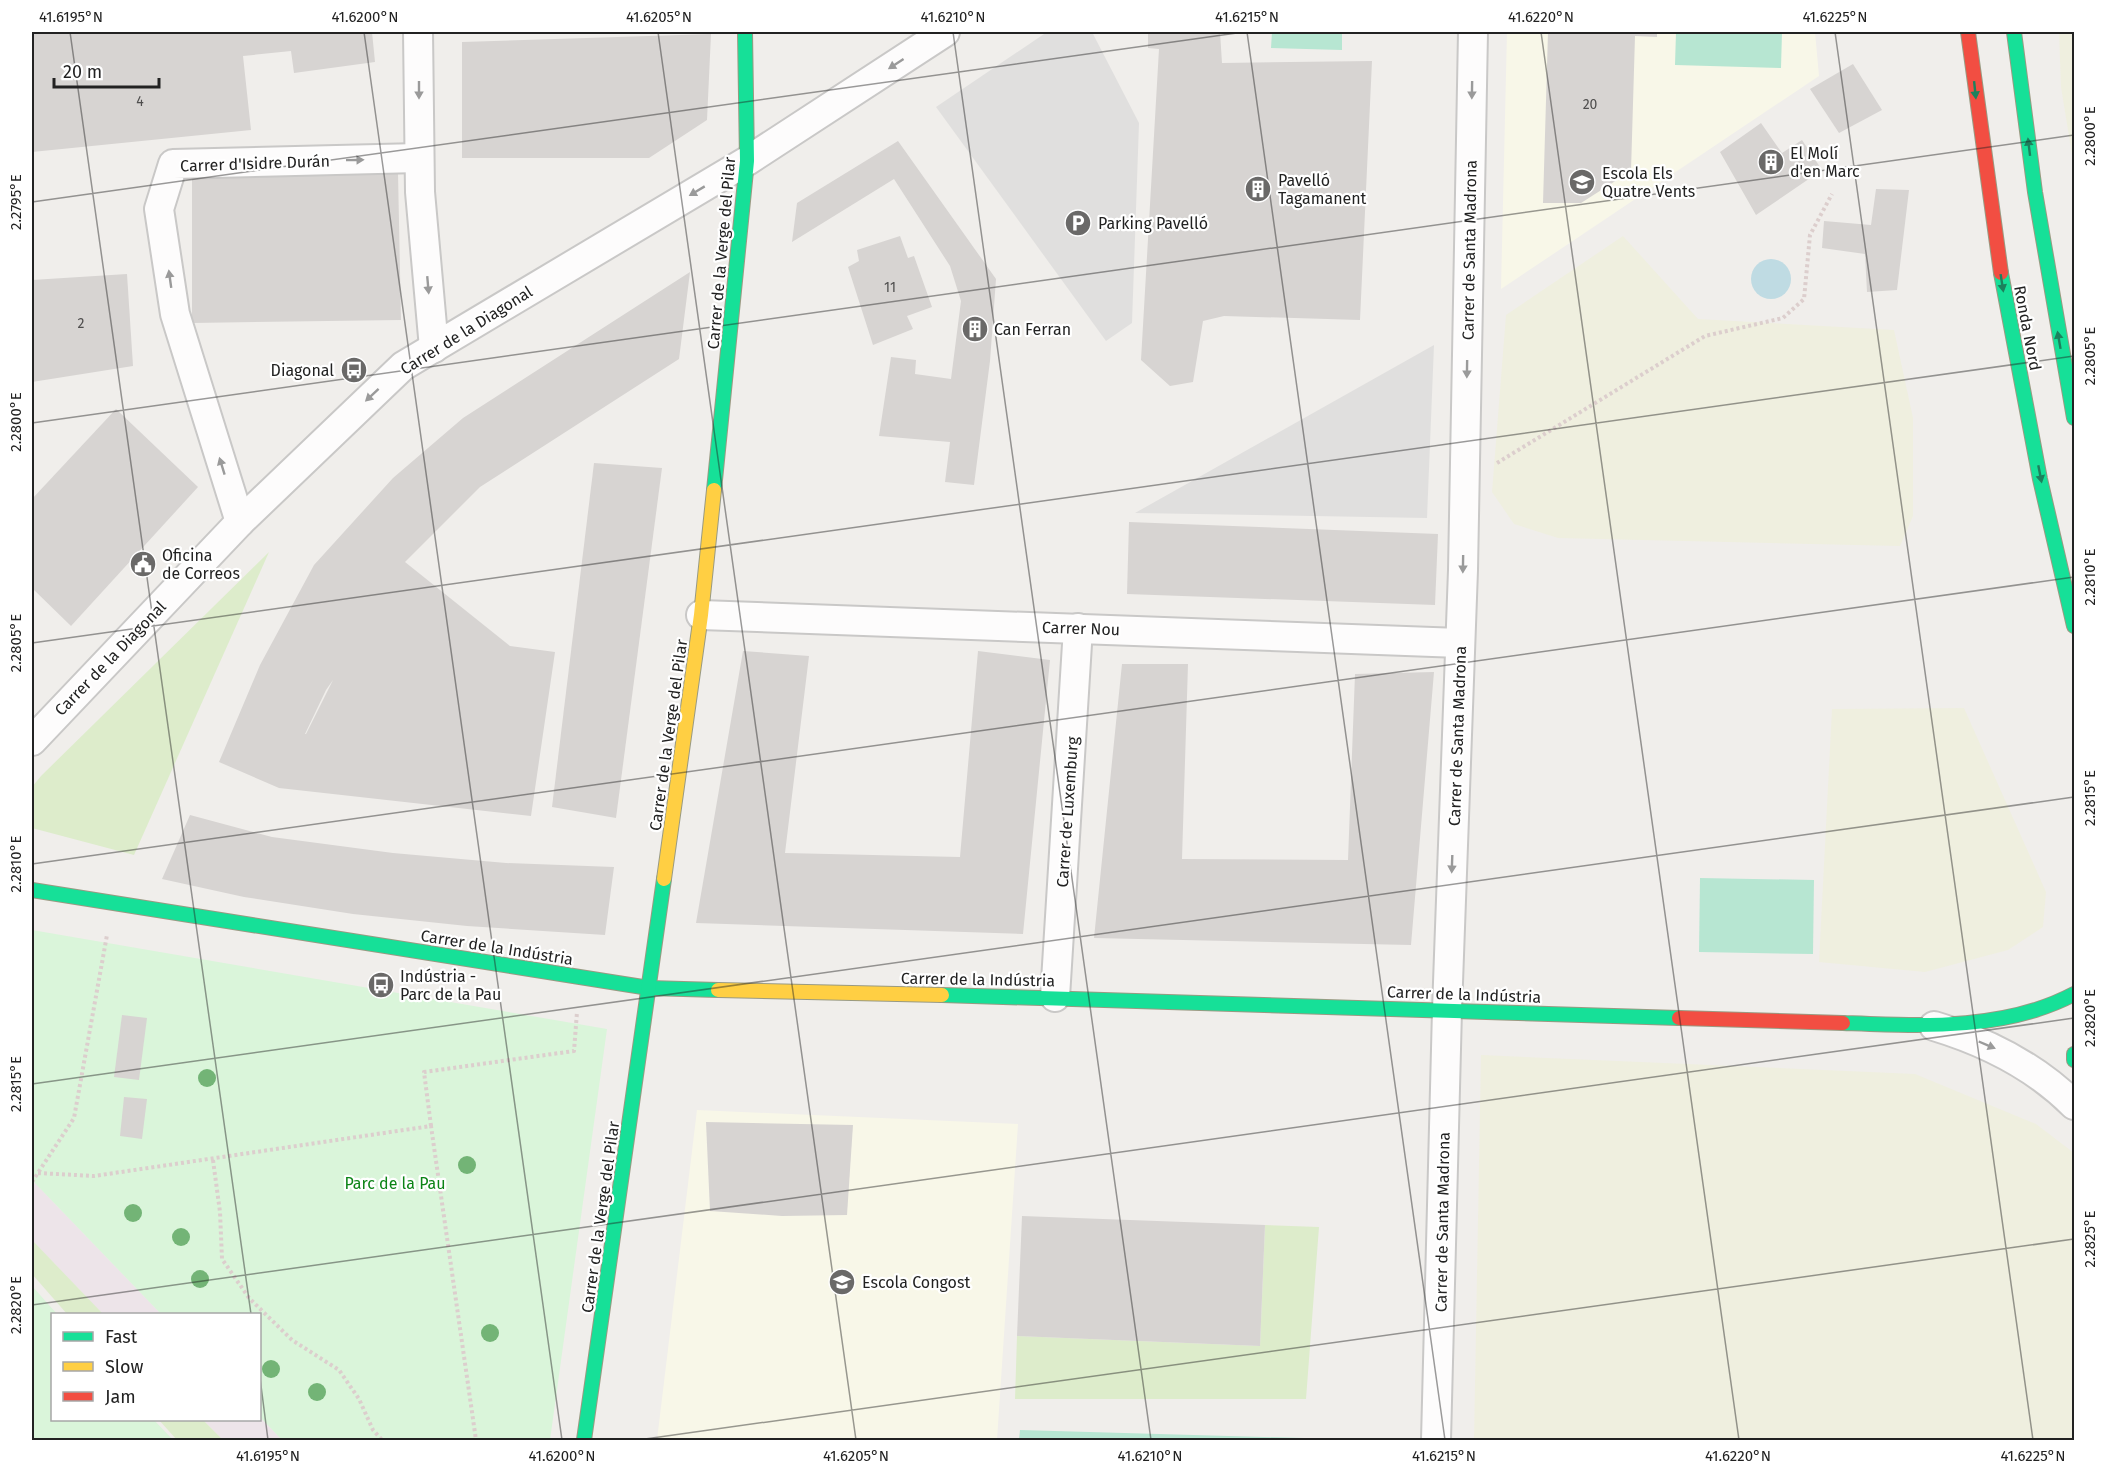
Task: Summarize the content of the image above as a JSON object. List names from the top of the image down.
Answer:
{
  "streets": {
    "street": [
      "Carrer d'Isidre Durán",
      "Carrer de Santa Madrona",
      "Carrer de la Verge del Pilar",
      "Ronda Nord",
      "Carrer de la Diagonal",
      "Carrer Nou",
      "Carrer de Luxemburg",
      "Carrer de la Indústria"
    ]
  },
  "crossings": [
    ["Carrer d'Isidre Durán", "Carrer de la Diagonal"],
    ["Carrer de Santa Madrona", "Carrer Nou"],
    ["Carrer de Santa Madrona", "Carrer de la Indústria"],
    ["Carrer de la Verge del Pilar", "Carrer de la Diagonal"],
    ["Carrer de la Verge del Pilar", "Carrer Nou"],
    ["Carrer de la Verge del Pilar", "Carrer de la Indústria"],
    ["Carrer Nou", "Carrer de Luxemburg"],
    ["Carrer de Luxemburg", "Carrer de la Indústria"]
  ],
  "one_way": ["Carrer de Santa Madrona", "Carrer de la Diagonal"],
  "parks": ["Parc de la Pau"],
  "places": {
    "building": ["El Molí d'en Marc", "Pavelló Tagamanent", "Can Ferran"],
    "school or university": ["Escola Els Quatre Vents", "Escola Congost"],
    "parking": ["Parking Pavelló"],
    "bus stop": ["Diagonal", "Indústria - Parc de la Pau"],
    "public building": ["Oficina de Correos"]
  },
  "house_numbers": [
    "4",
    "20",
    "11",
    "2"
  ],
  "legend": ["Fast", "Slow", "Jam"],
  "scale_bar": "20 m",
  "coordinates": [
    "41.6195°N",
    "41.6200°N",
    "41.6205°N",
    "41.6210°N",
    "41.6215°N",
    "41.6220°N",
    "41.6225°N",
    "2.2800°E",
    "2.2795°E",
    "2.2805°E",
    "2.2810°E",
    "2.2815°E",
    "2.2820°E",
    "2.2825°E"
  ]
}
